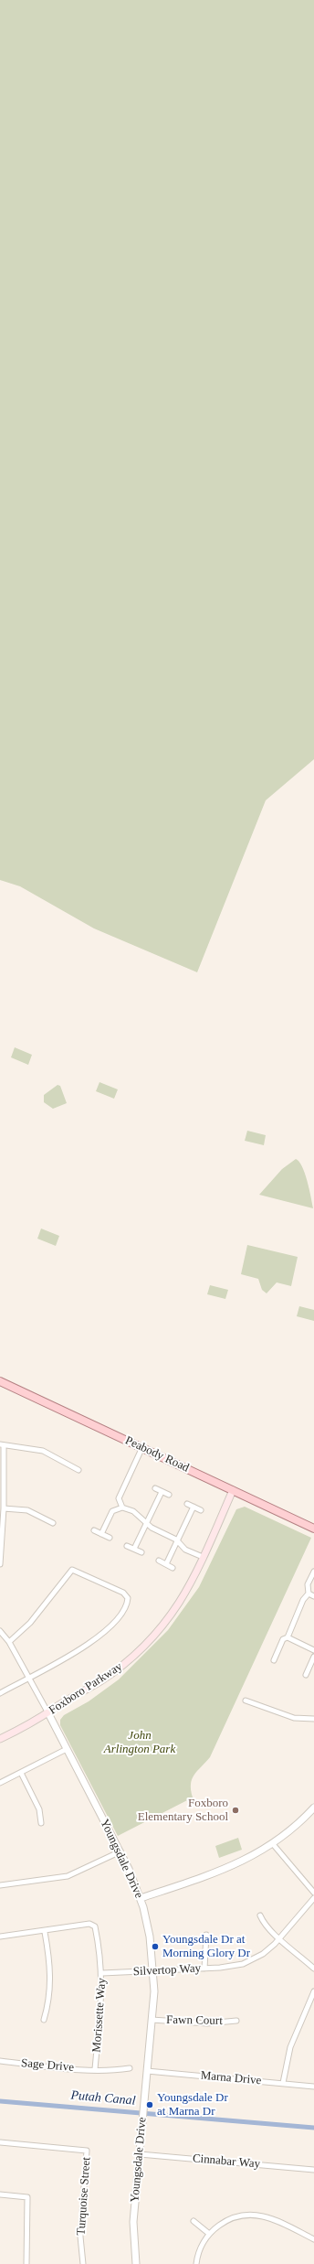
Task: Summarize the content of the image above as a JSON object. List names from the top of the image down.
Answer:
{
  "streets": {
    "main road": ["Peabody Road", "Foxboro Parkway"],
    "street": [
      "Youngsdale Drive",
      "Silvertop Way",
      "Morissette Way",
      "Fawn Court",
      "Sage Drive",
      "Marna Drive",
      "Cinnabar Way",
      "Turquoise Street"
    ]
  },
  "crossings": [
    ["Peabody Road", "Foxboro Parkway"],
    ["Foxboro Parkway", "Youngsdale Drive"],
    ["Youngsdale Drive", "Silvertop Way"],
    ["Youngsdale Drive", "Fawn Court"],
    ["Youngsdale Drive", "Marna Drive"],
    ["Youngsdale Drive", "Cinnabar Way"],
    ["Silvertop Way", "Morissette Way"],
    ["Morissette Way", "Sage Drive"]
  ],
  "water": ["Putah Canal"],
  "parks": ["John Arlington Park"],
  "places": ["Foxboro Elementary School", "Youngsdale Dr at Morning Glory Dr", "Youngsdale Dr at Marna Dr"]
}
